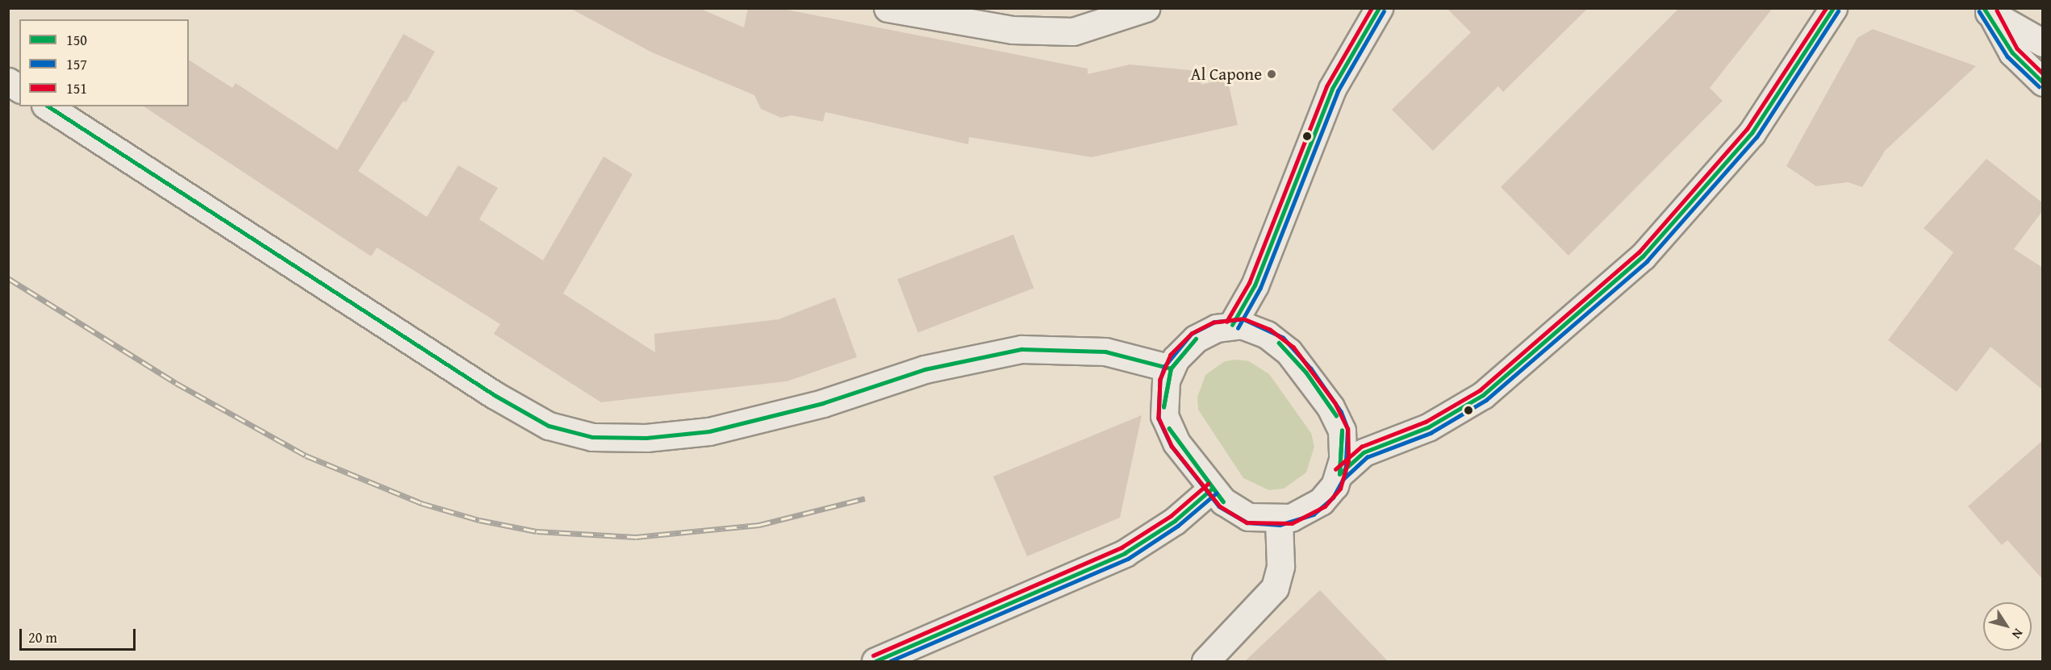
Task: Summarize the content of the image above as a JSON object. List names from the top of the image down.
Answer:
{
  "places": ["Al Capone"],
  "lines": ["transit line 150", "transit line 151", "transit line 157"],
  "legend": ["150", "157", "151"],
  "scale_bar": "20 m",
  "north": "bottom right"
}
